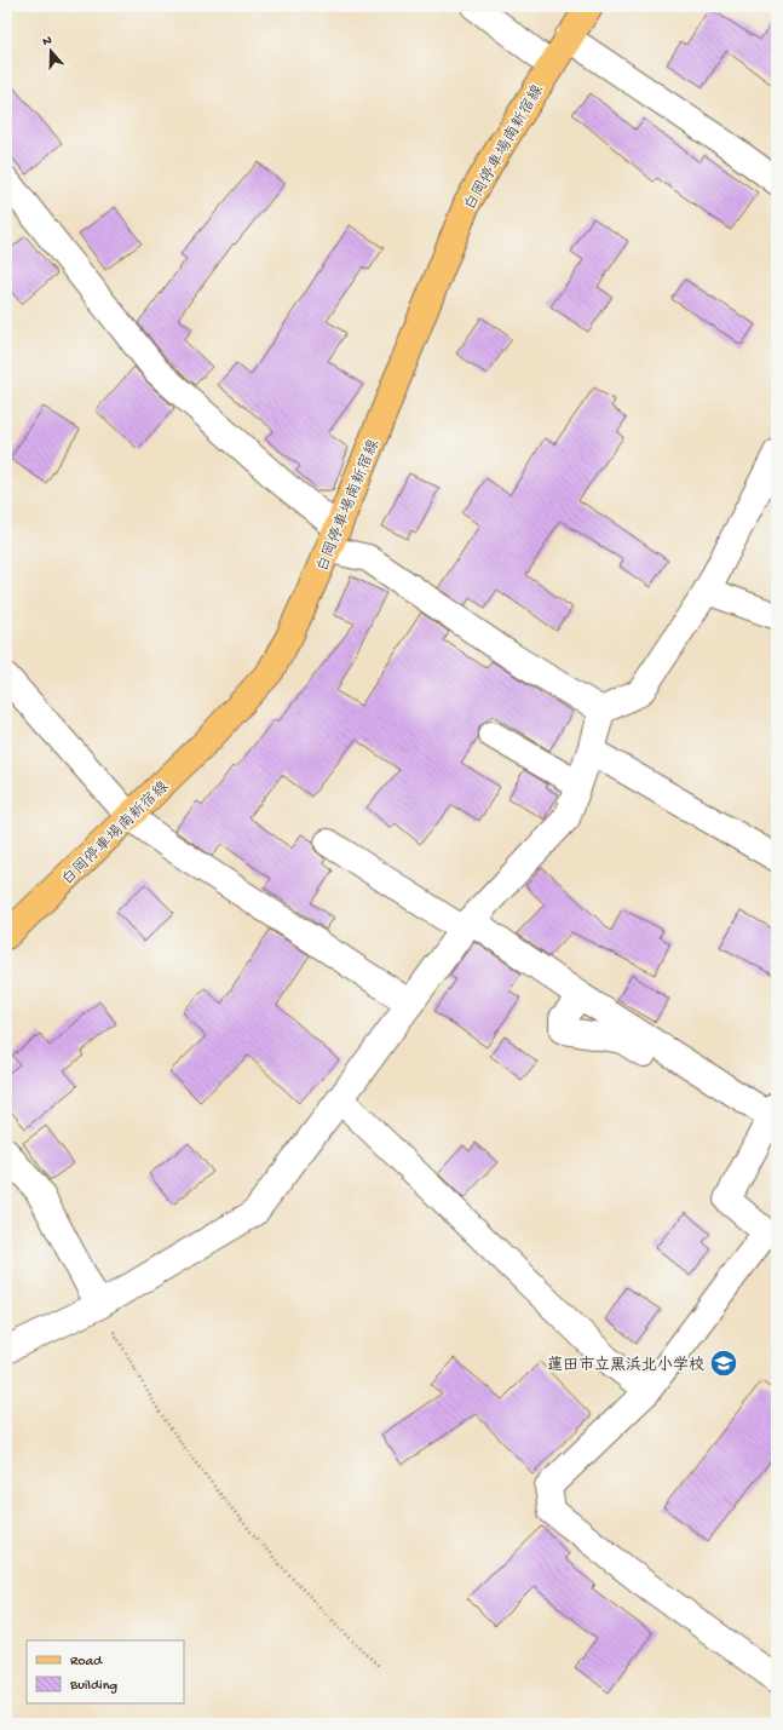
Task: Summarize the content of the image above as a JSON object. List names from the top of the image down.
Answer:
{
  "streets": {
    "main road": ["白岡停車場南新宿線"]
  },
  "places": {
    "school or university": ["蓮田市立黒浜北小学校"]
  },
  "legend": ["Road", "Building"],
  "north": "top"
}
